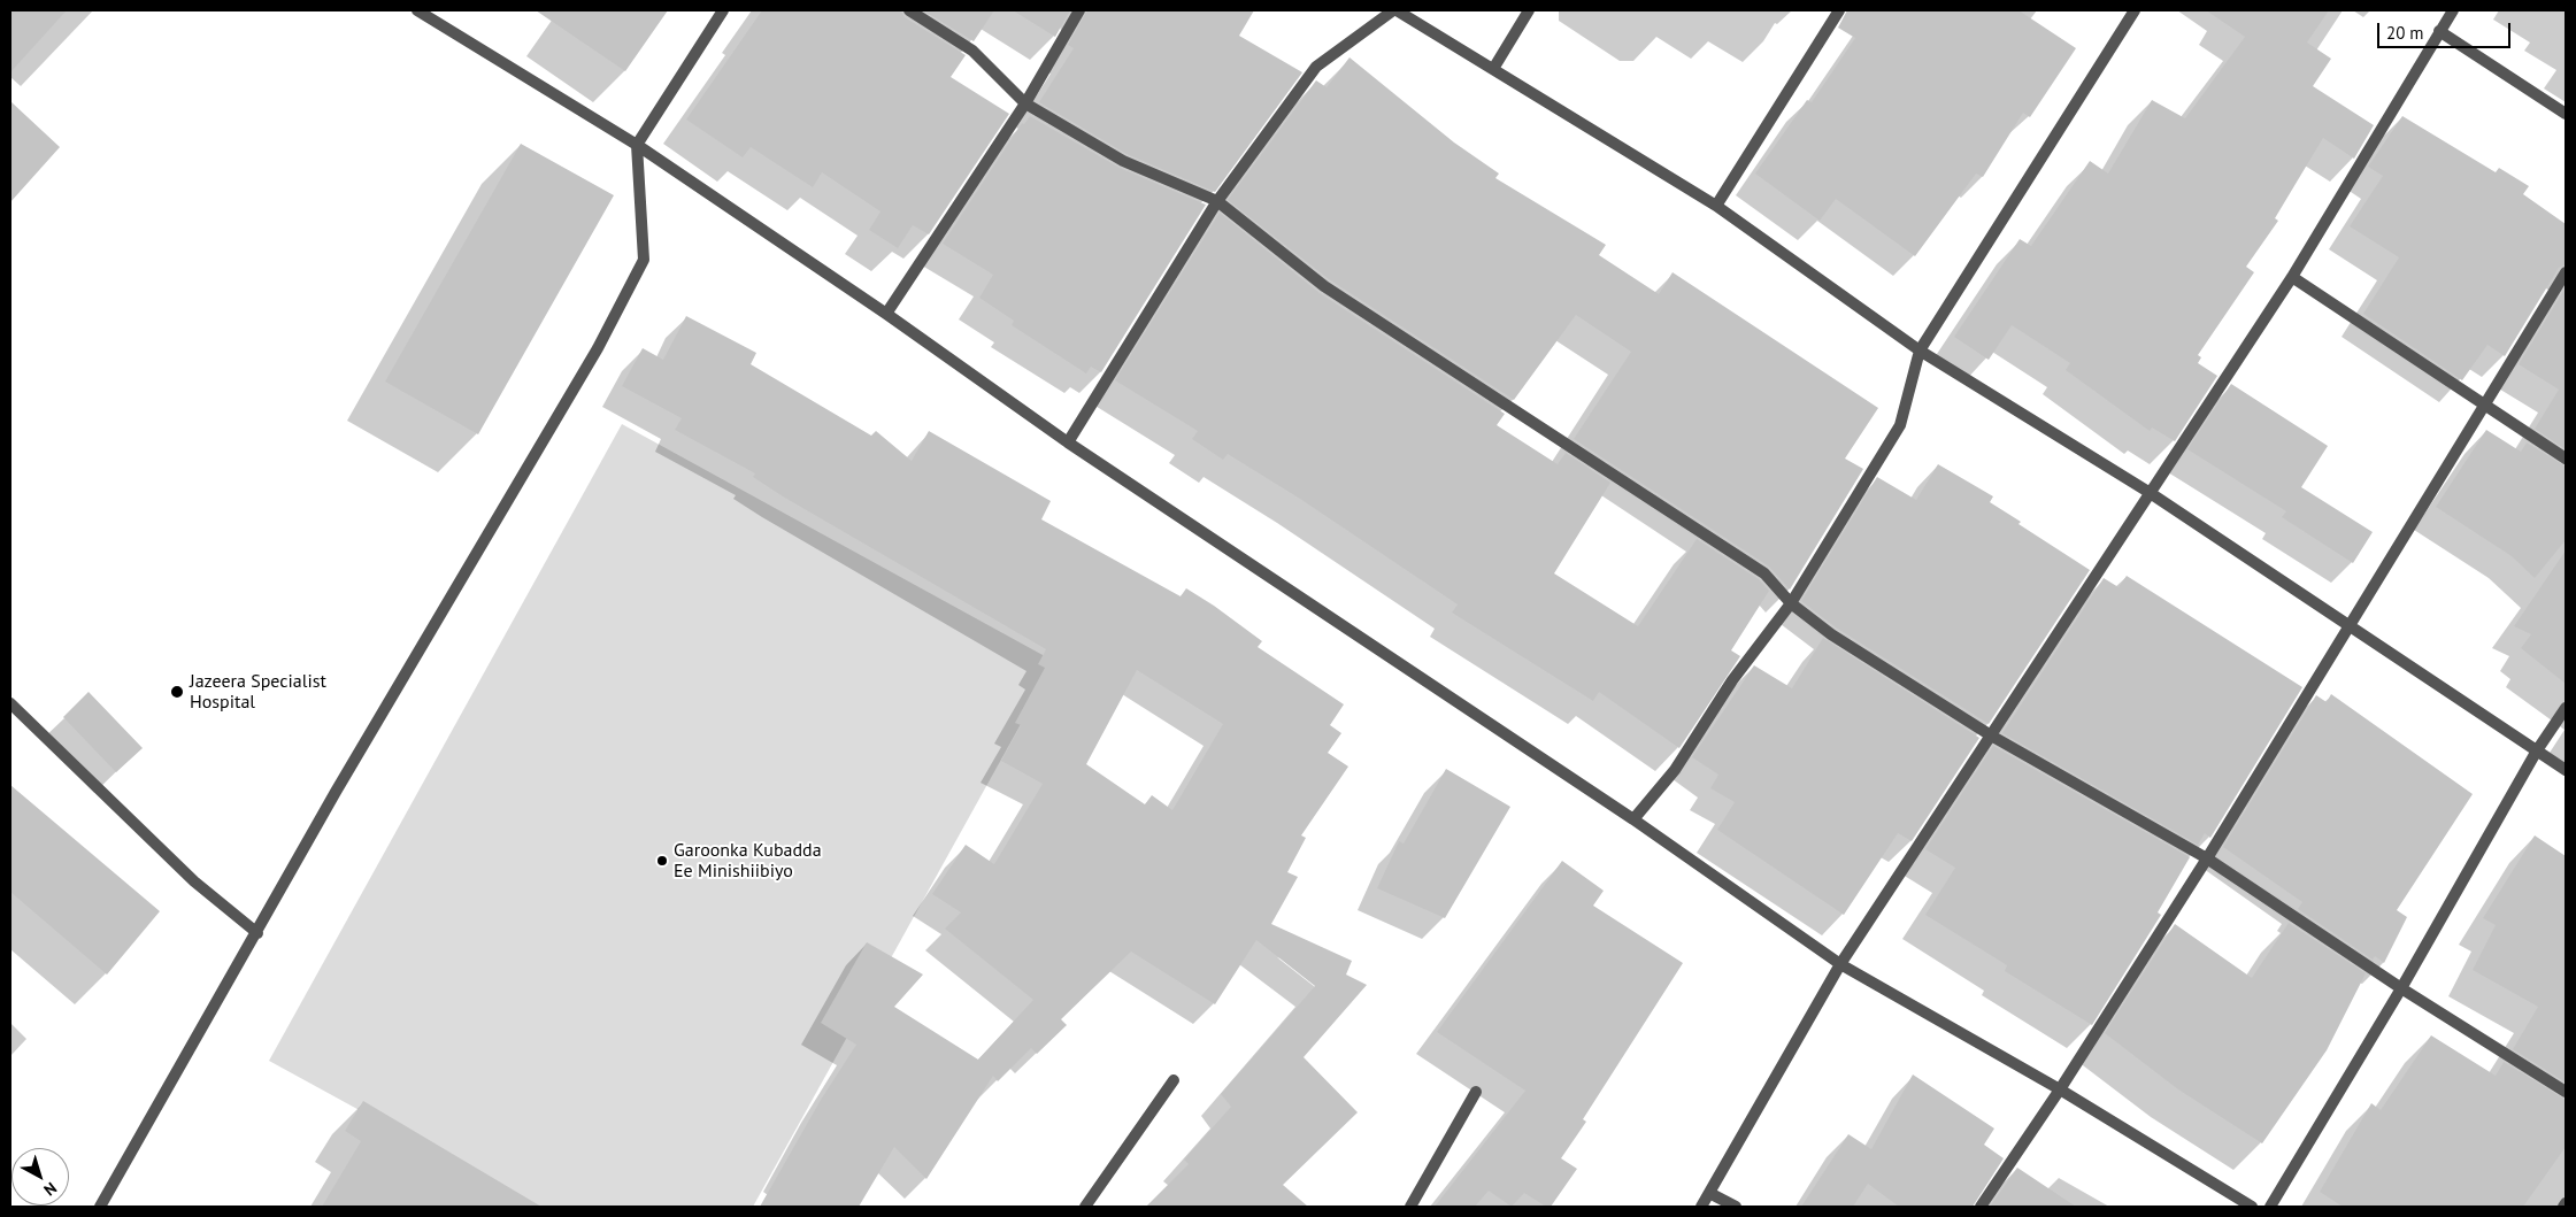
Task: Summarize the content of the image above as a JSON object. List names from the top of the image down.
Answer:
{
  "places": ["Jazeera Specialist Hospital", "Garoonka Kubadda Ee Minishiibiyo"],
  "scale_bar": "20 m",
  "north": "bottom right"
}
